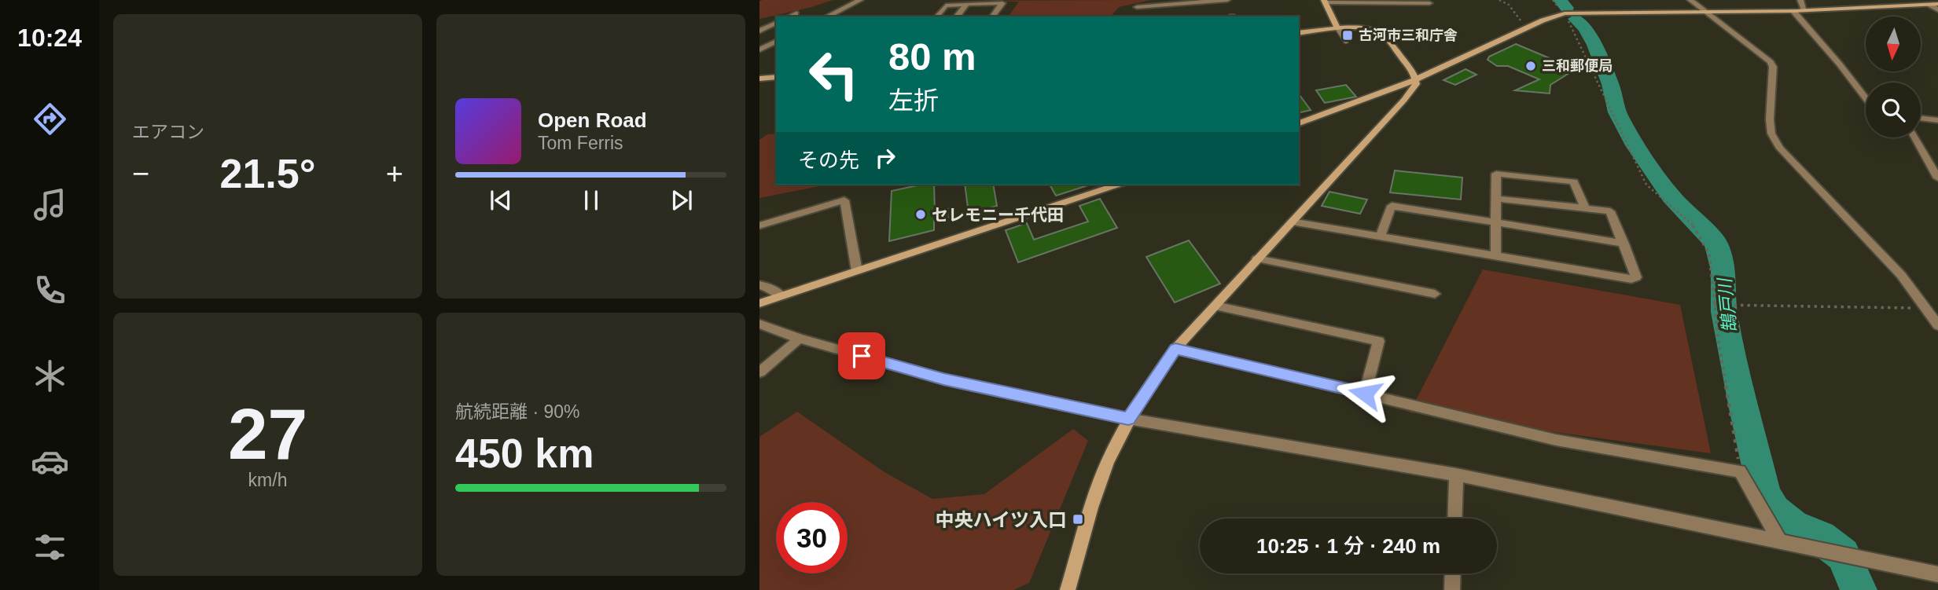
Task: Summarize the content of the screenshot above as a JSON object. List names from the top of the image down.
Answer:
{
  "water": ["鵠戸川"],
  "places": {
    "transit": ["古河市三和庁舎", "中央ハイツ入口"],
    "other": ["三和郵便局", "セレモニー千代田"]
  },
  "north": "bottom",
  "page": {
    "tabs": "10:24",
    "tile": [
      "エアコン",
      ["27", "km/h"],
      ["航続距離 · 90%", "450 km"]
    ],
    "turn": ["80 m", "左折"],
    "song": ["Open Road", "Tom Ferris"],
    "then": "その先",
    "heat": ["−", "21.5°", "+"],
    "limit": "30",
    "trip": "10:25 · 1 分 · 240 m"
  }
}
